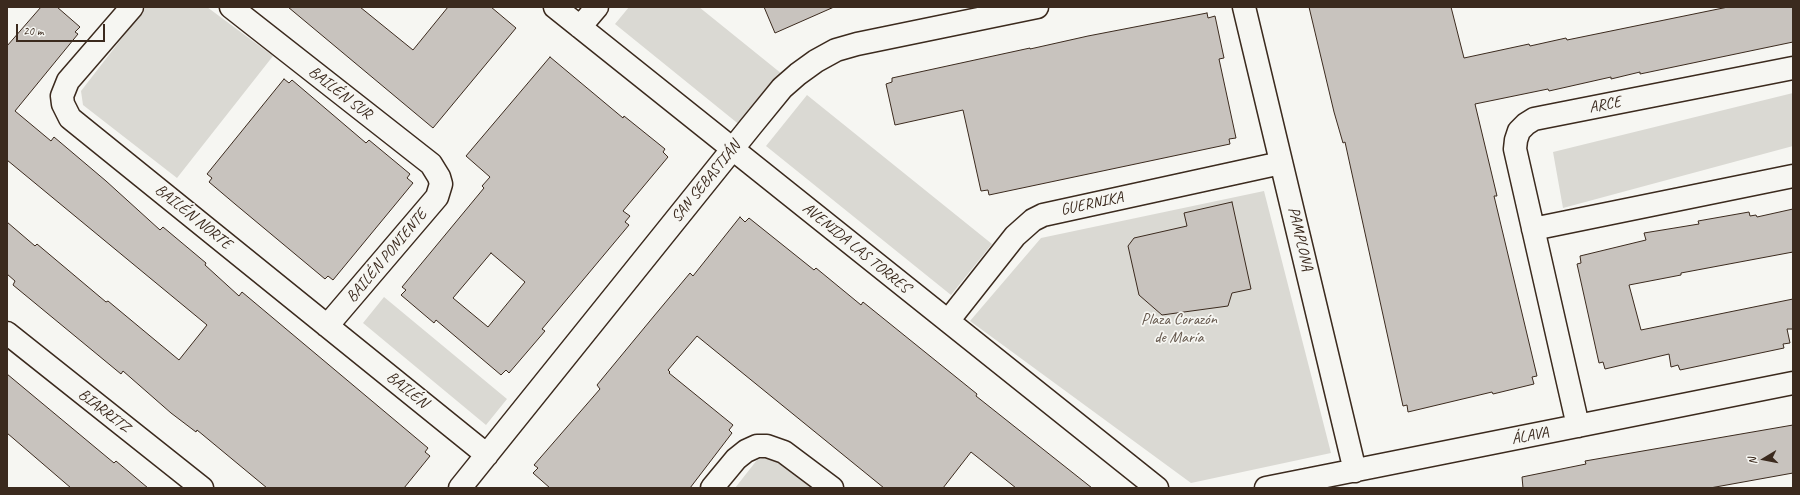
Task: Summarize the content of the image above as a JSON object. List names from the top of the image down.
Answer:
{
  "streets": {
    "street": [
      "BAILÉN SUR",
      "ARCE",
      "SAN SEBASTIÁN",
      "GUERNIKA",
      "BAILÉN NORTE",
      "PAMPLONA",
      "AVENIDA LAS TORRES",
      "BAILÉN PONIENTE",
      "BAILÉN",
      "BIARRITZ",
      "ÁLAVA"
    ]
  },
  "crossings": [
    ["BAILÉN SUR", "BAILÉN PONIENTE"],
    ["ARCE", "ÁLAVA"],
    ["SAN SEBASTIÁN", "AVENIDA LAS TORRES"],
    ["SAN SEBASTIÁN", "BAILÉN"],
    ["GUERNIKA", "PAMPLONA"],
    ["GUERNIKA", "AVENIDA LAS TORRES"],
    ["BAILÉN NORTE", "BAILÉN PONIENTE"],
    ["BAILÉN NORTE", "BAILÉN"],
    ["PAMPLONA", "ÁLAVA"],
    ["BAILÉN PONIENTE", "BAILÉN"]
  ],
  "parks": ["Plaza Corazón de María"],
  "scale_bar": "20 m",
  "north": "left"
}
